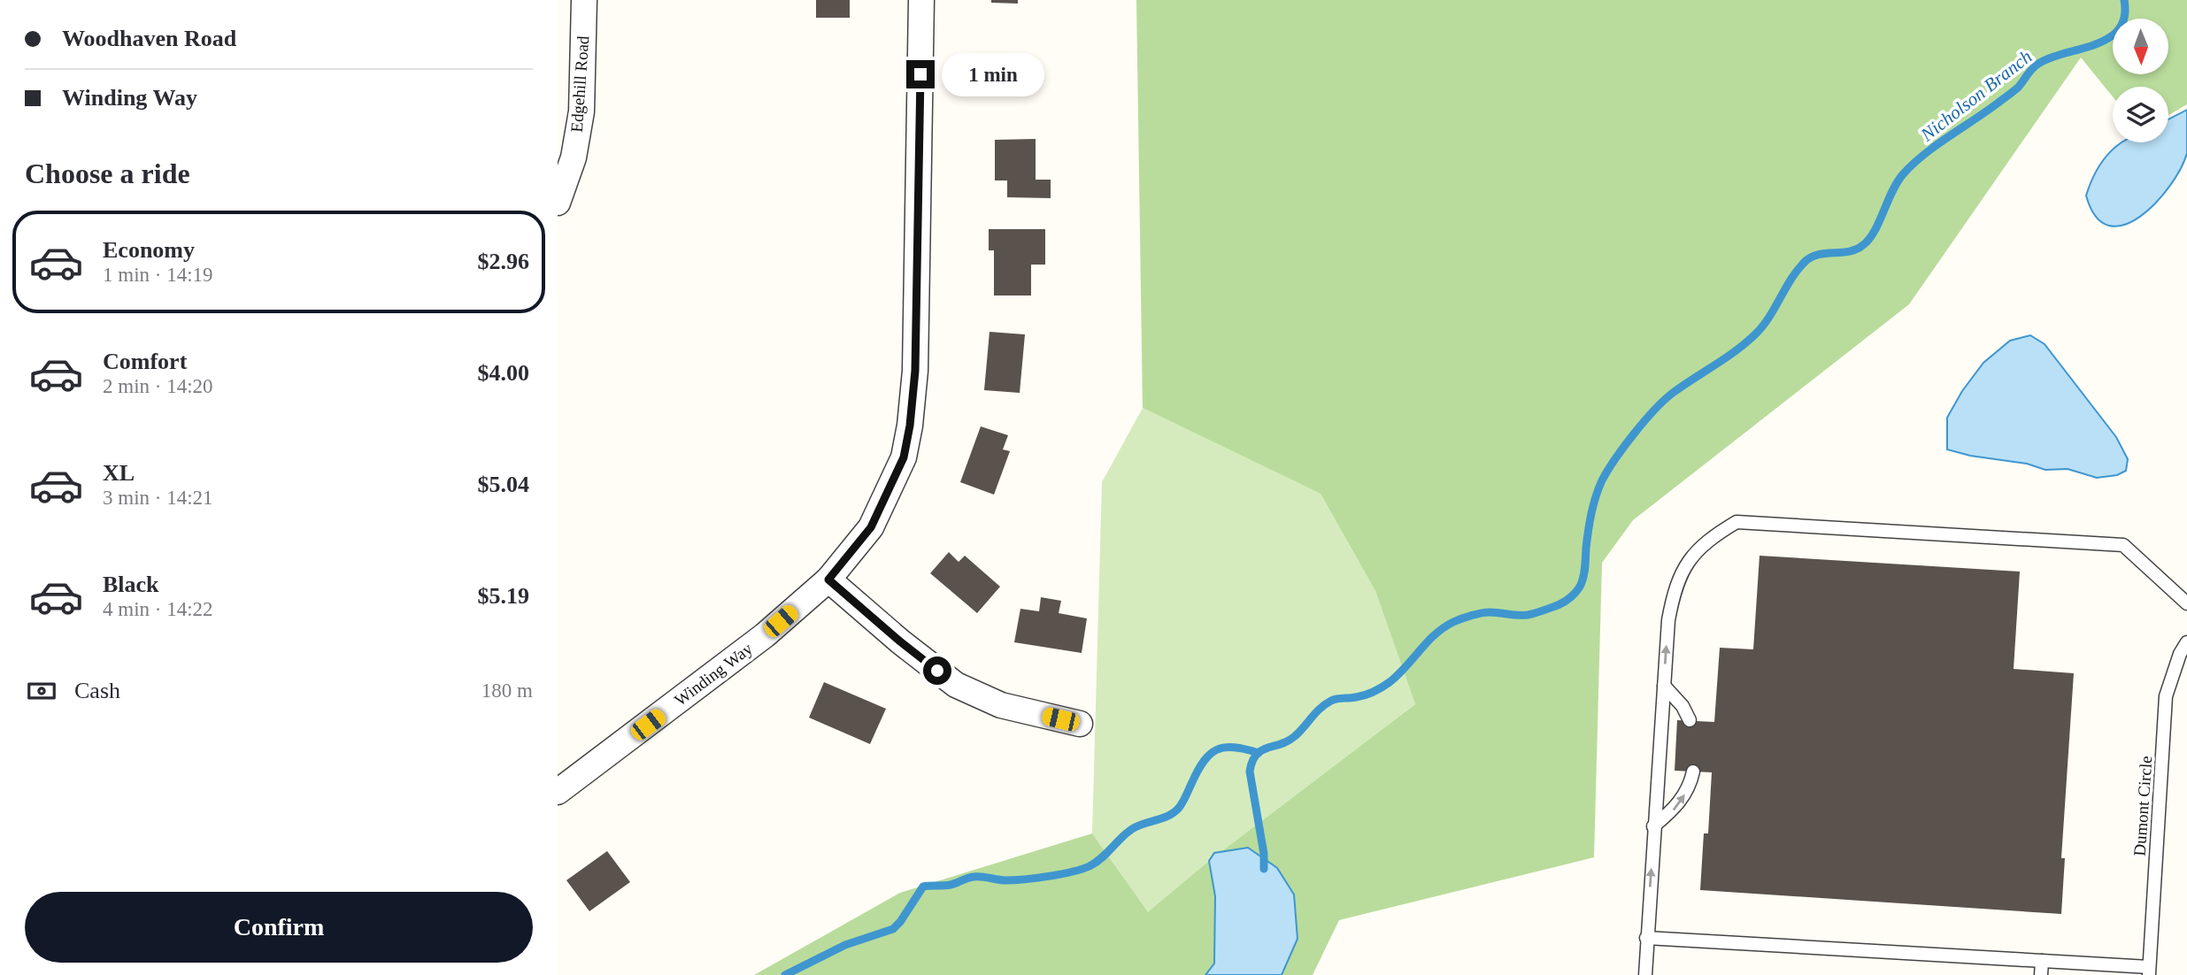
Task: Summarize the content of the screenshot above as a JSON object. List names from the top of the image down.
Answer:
{
  "streets": {
    "street": ["Edgehill Road", "Winding Way"],
    "lane": ["Dumont Circle"]
  },
  "water": ["Nicholson Branch"],
  "north": "bottom",
  "page": {
    "banner": ["Woodhaven Road", "Winding Way"],
    "bubble": "1 min",
    "heading": "Choose a ride",
    "list": [
      {
        "name": "Economy",
        "note": "1 min · 14:19",
        "value": "$2.96"
      },
      {
        "name": "Comfort",
        "note": "2 min · 14:20",
        "value": "$4.00"
      },
      {
        "name": "XL",
        "note": "3 min · 14:21",
        "value": "$5.04"
      },
      {
        "name": "Black",
        "note": "4 min · 14:22",
        "value": "$5.19"
      }
    ],
    "pay": ["Cash", "180 m"],
    "buttons": "Confirm"
  }
}
